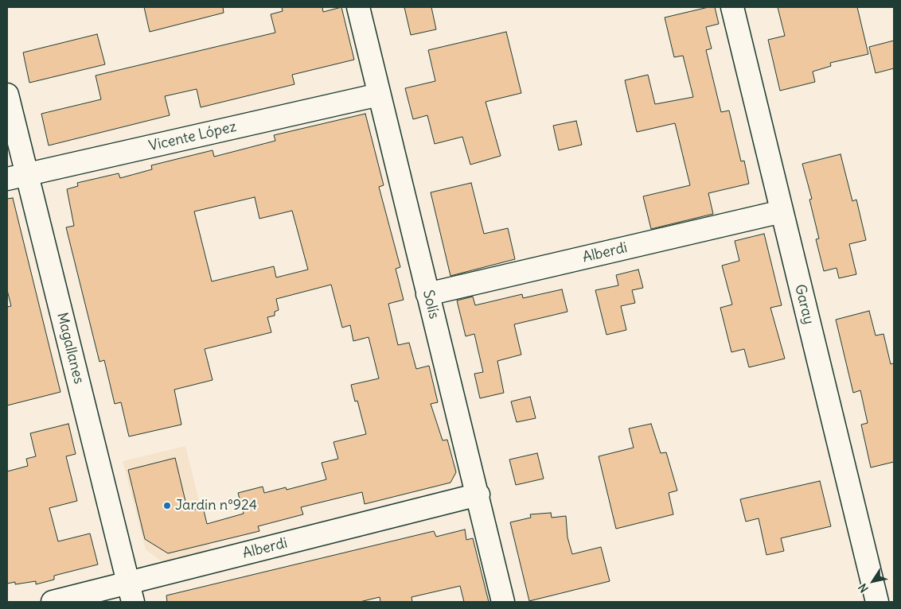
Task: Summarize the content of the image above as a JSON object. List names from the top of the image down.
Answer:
{
  "streets": {
    "street": [
      "Vicente López",
      "Alberdi",
      "Solís",
      "Garay",
      "Magallanes"
    ]
  },
  "crossings": [
    ["Vicente López", "Solís"],
    ["Vicente López", "Magallanes"],
    ["Alberdi", "Solís"],
    ["Alberdi", "Garay"],
    ["Alberdi", "Magallanes"]
  ],
  "places": ["Jardin nº924"],
  "north": "bottom left"
}
